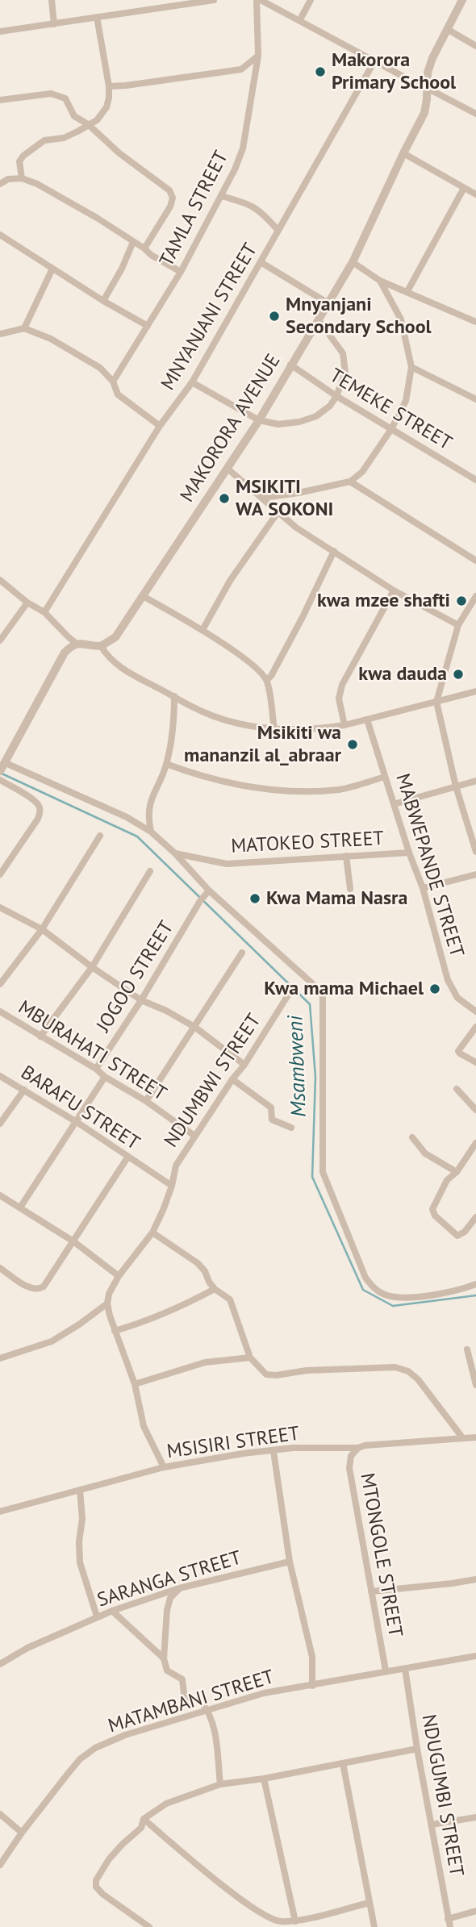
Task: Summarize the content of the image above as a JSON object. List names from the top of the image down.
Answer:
{
  "streets": {
    "street": [
      "TAMLA STREET",
      "MNYANJANI STREET",
      "TEMEKE STREET",
      "MAKORORA AVENUE",
      "MATOKEO STREET",
      "MABWEPANDE STREET",
      "JOGOO STREET",
      "MBURAHATI STREET",
      "NDUMBWI STREET",
      "BARAFU STREET",
      "MSISIRI STREET",
      "MTONGOLE STREET",
      "SARANGA STREET",
      "MATAMBANI STREET",
      "NDUGUMBI STREET"
    ]
  },
  "crossings": [
    ["TEMEKE STREET", "MAKORORA AVENUE"],
    ["MATOKEO STREET", "MABWEPANDE STREET"],
    ["JOGOO STREET", "MBURAHATI STREET"],
    ["MBURAHATI STREET", "NDUMBWI STREET"],
    ["NDUMBWI STREET", "BARAFU STREET"],
    ["MSISIRI STREET", "MTONGOLE STREET"],
    ["MTONGOLE STREET", "MATAMBANI STREET"],
    ["MATAMBANI STREET", "NDUGUMBI STREET"]
  ],
  "water": ["Msambweni"],
  "places": [
    "Makorora Primary School",
    "Mnyanjani Secondary School",
    "MSIKITI WA SOKONI",
    "kwa mzee shafti",
    "kwa dauda",
    "Msikiti wa mananzil al_abraar",
    "Kwa Mama Nasra",
    "Kwa mama Michael"
  ]
}
